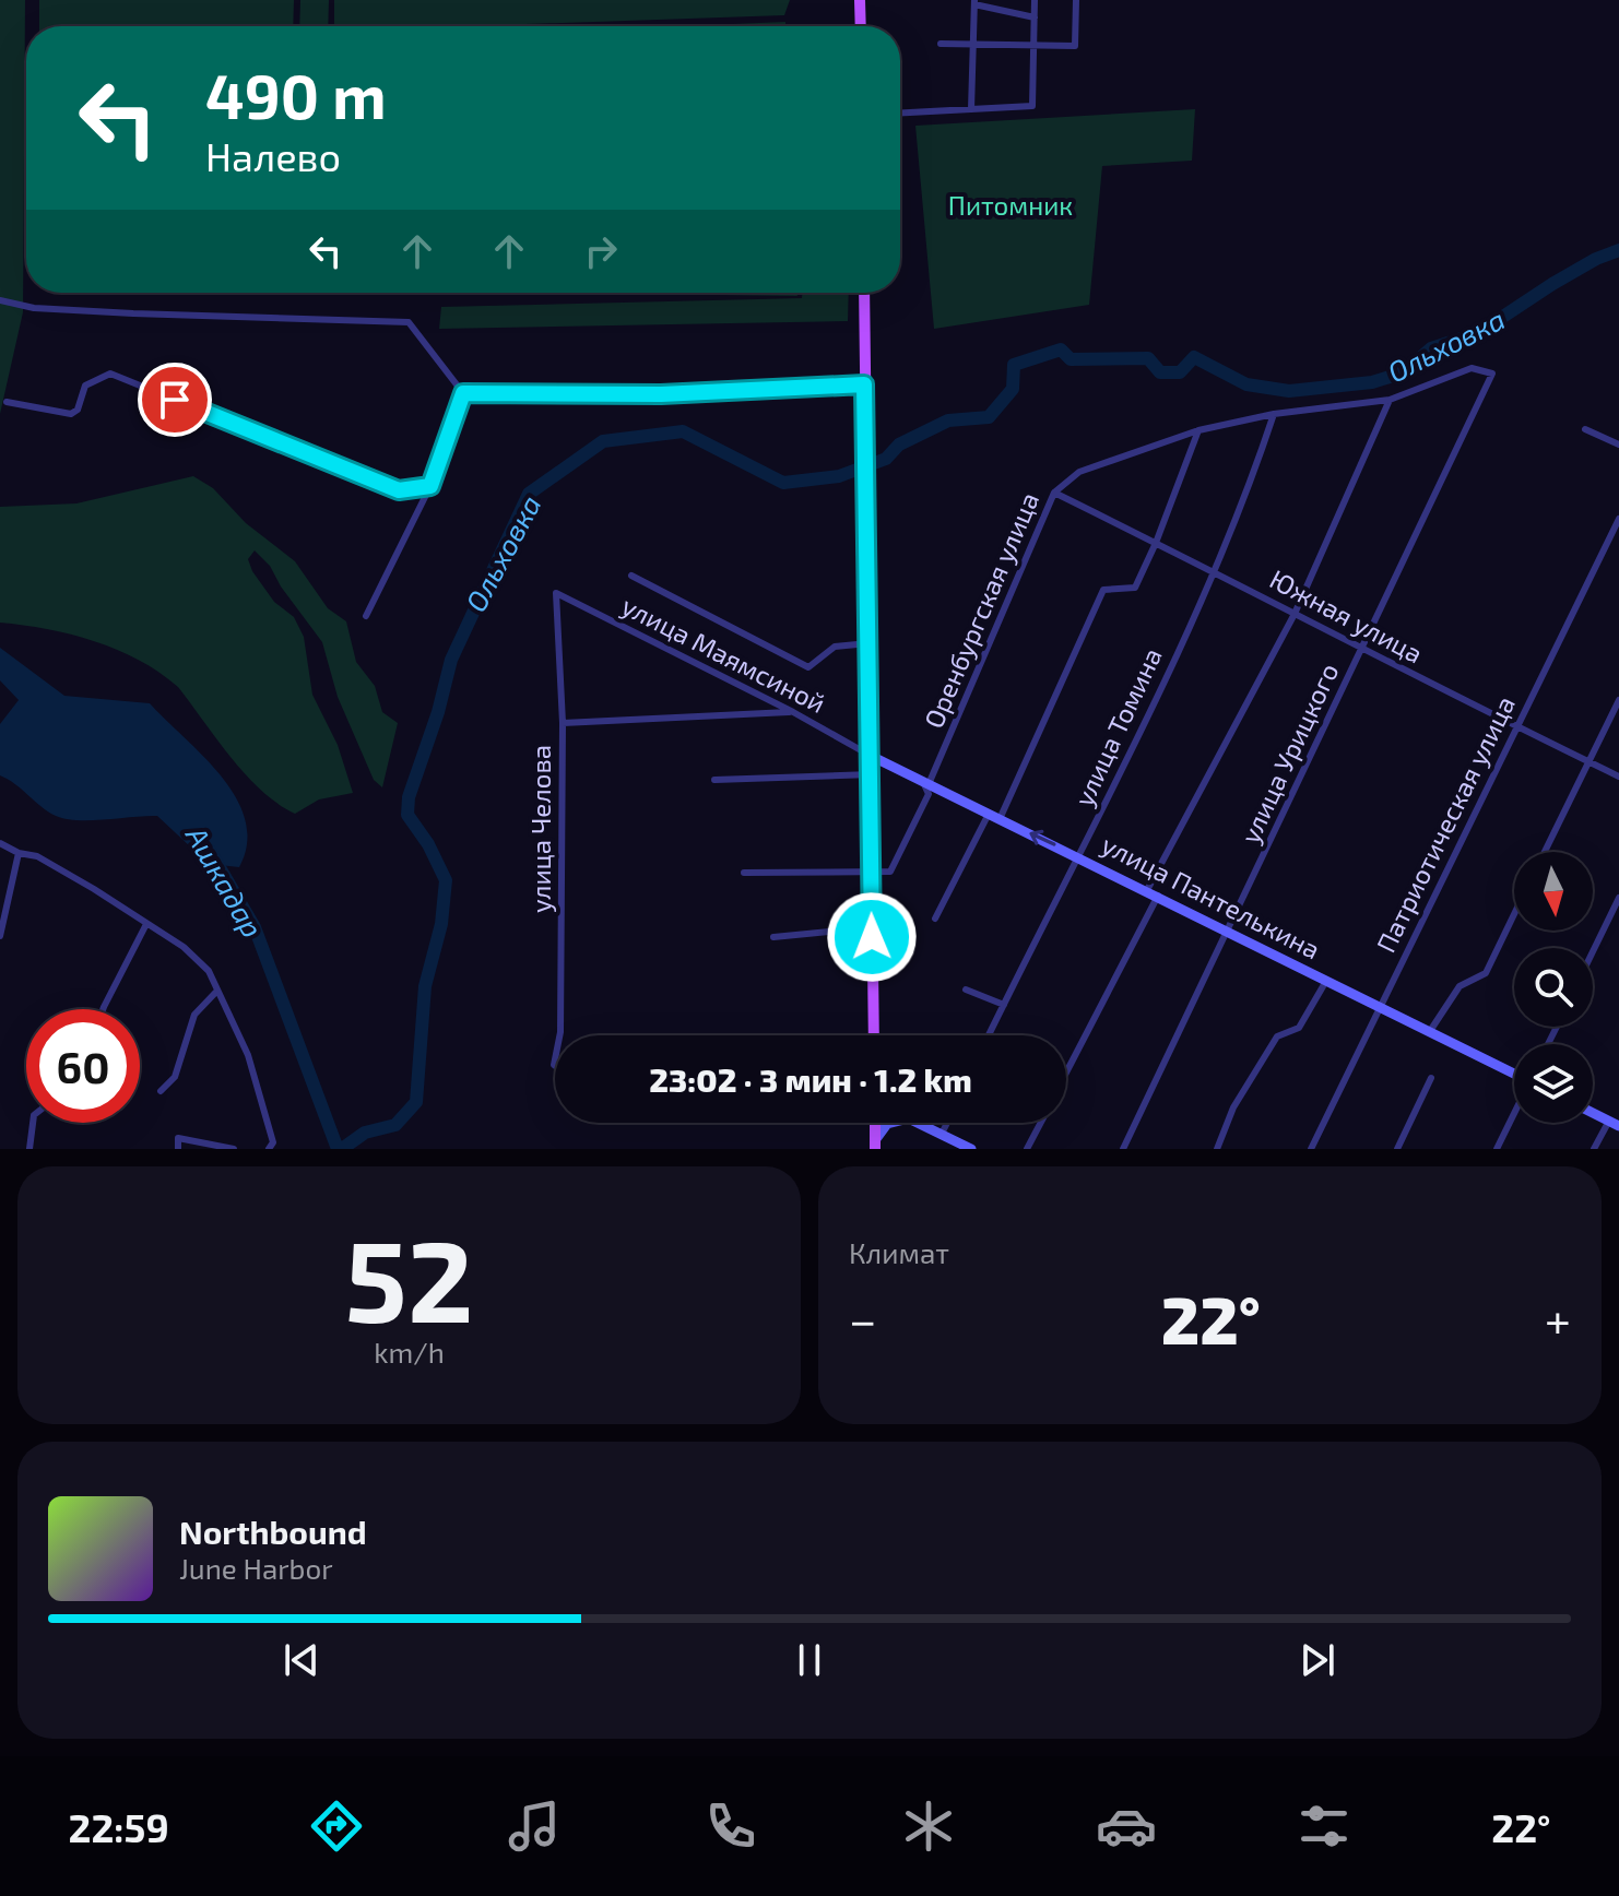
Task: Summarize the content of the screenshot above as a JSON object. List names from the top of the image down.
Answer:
{
  "streets": {
    "main road": ["улица Пантелькина"],
    "street": [
      "Оренбургская улица",
      "Южная улица",
      "улица Маямсиной",
      "улица Томина",
      "улица Урицкого",
      "Патриотическая улица",
      "улица Челова"
    ]
  },
  "crossings": [
    ["Оренбургская улица", "Южная улица"],
    ["Оренбургская улица", "улица Томина"],
    ["Оренбургская улица", "улица Урицкого"],
    ["Оренбургская улица", "улица Пантелькина"],
    ["Южная улица", "улица Томина"],
    ["Южная улица", "улица Урицкого"],
    ["Южная улица", "Патриотическая улица"],
    ["улица Маямсиной", "улица Челова"],
    ["улица Маямсиной", "улица Пантелькина"],
    ["улица Томина", "улица Пантелькина"],
    ["улица Урицкого", "улица Пантелькина"],
    ["Патриотическая улица", "улица Пантелькина"]
  ],
  "water": ["Ольховка", "Ашкадар"],
  "parks": ["Питомник"],
  "north": "bottom",
  "page": {
    "turn": ["490 m", "Налево"],
    "limit": "60",
    "trip": "23:02 · 3 мин · 1.2 km",
    "tile": [
      ["52", "km/h"],
      "Климат"
    ],
    "heat": ["−", "22°", "+"],
    "song": ["Northbound", "June Harbor"],
    "tabs": ["22:59", "22°"]
  }
}
